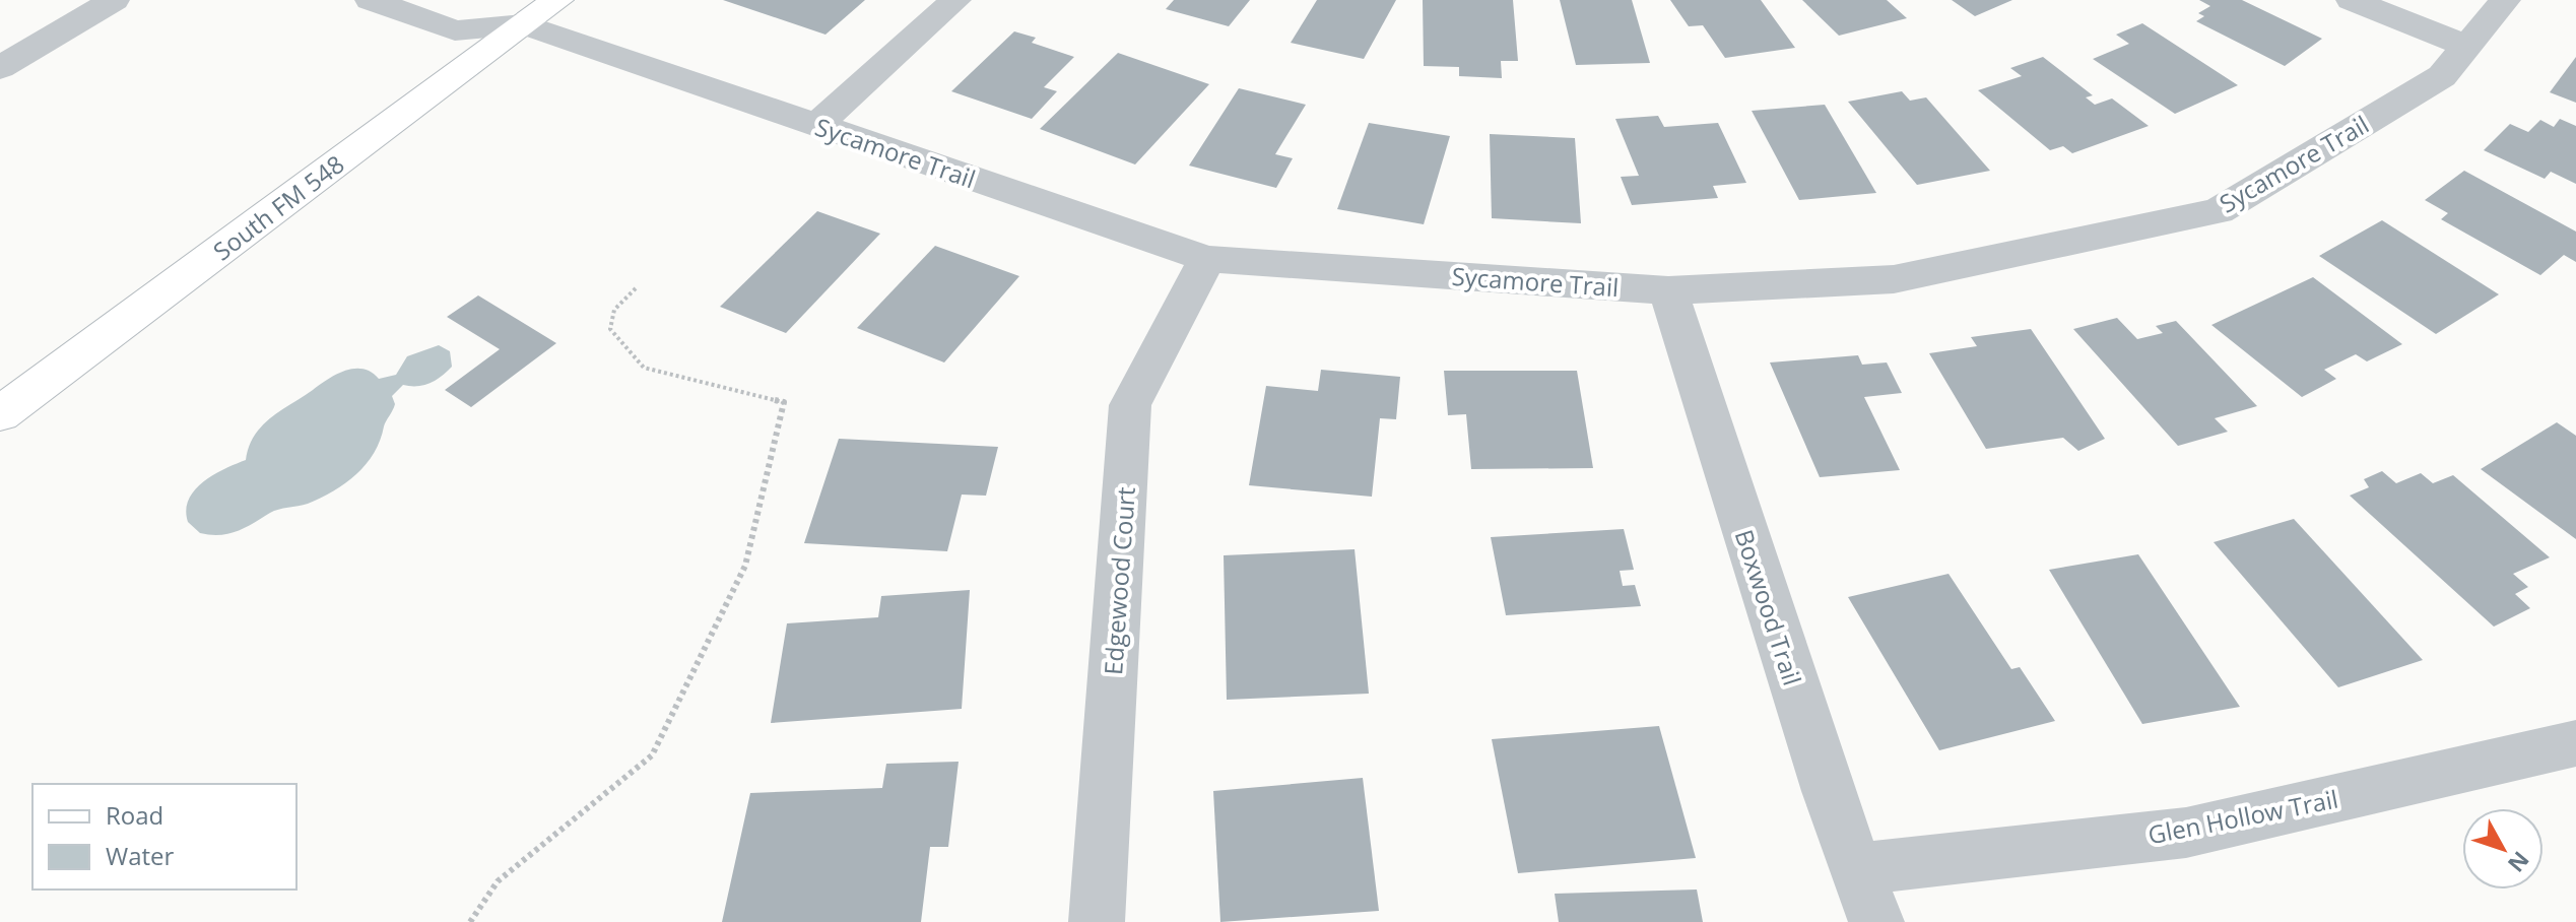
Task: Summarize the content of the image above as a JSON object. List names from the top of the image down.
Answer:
{
  "streets": {
    "main road": ["South FM 548"],
    "street": [
      "Sycamore Trail",
      "Edgewood Court",
      "Boxwood Trail",
      "Glen Hollow Trail"
    ]
  },
  "crossings": [
    ["Sycamore Trail", "South FM 548"],
    ["Sycamore Trail", "Edgewood Court"],
    ["Sycamore Trail", "Boxwood Trail"],
    ["Boxwood Trail", "Glen Hollow Trail"]
  ],
  "legend": ["Road", "Water"],
  "north": "bottom right"
}
